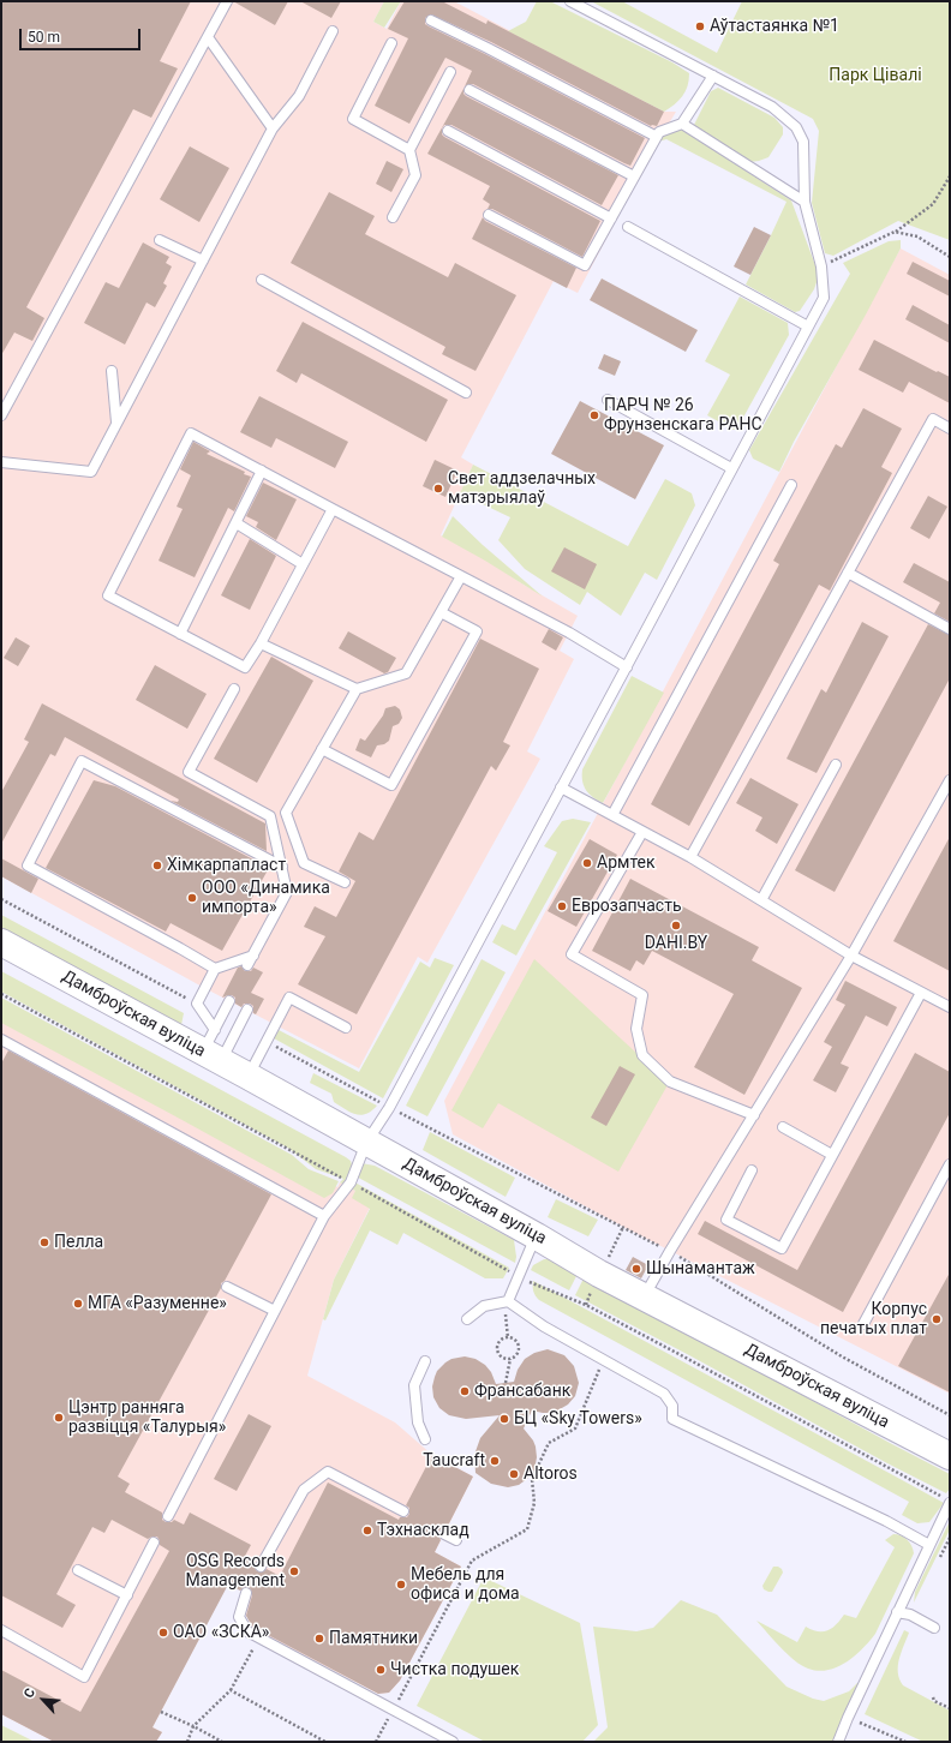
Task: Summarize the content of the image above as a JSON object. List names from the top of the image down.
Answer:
{
  "streets": {
    "street": ["Дамброўская вуліца"]
  },
  "parks": ["Парк Цівалі"],
  "places": [
    "Аўтастаянка №1",
    "ПАРЧ № 26 Фрунзенскага РАНС",
    "Свет аддзелачных матэрыялаў",
    "Армтек",
    "Хімкарпапласт",
    "ООО «Динамика импорта»",
    "Еврозапчасть",
    "DAHI.BY",
    "Пелла",
    "Шынамантаж",
    "МГА «Разуменне»",
    "Корпус печатых плат",
    "Франсабанк",
    "Цэнтр ранняга развіцця «Талурыя»",
    "БЦ «Sky Towers»",
    "Taucraft",
    "Altoros",
    "Тэхнасклад",
    "OSG Records Management",
    "Мебель для офиса и дома",
    "ОАО «ЗСКА»",
    "Памятники",
    "Чистка подушек"
  ],
  "scale_bar": "50 m",
  "north": "top left"
}
